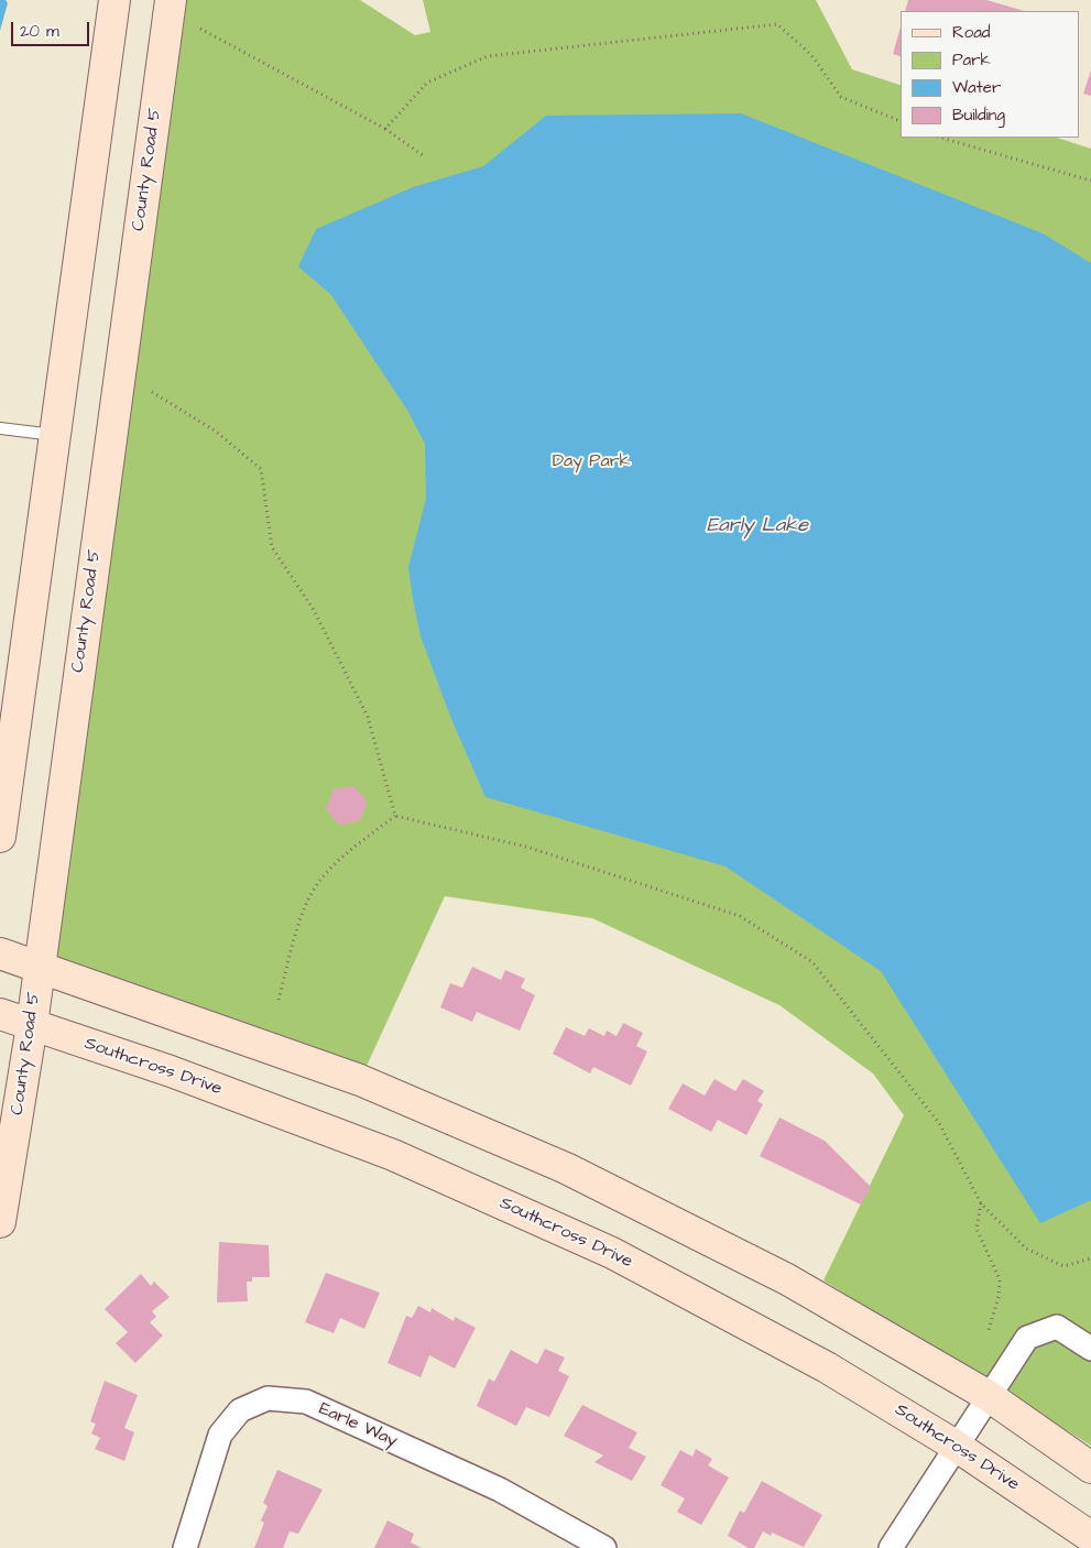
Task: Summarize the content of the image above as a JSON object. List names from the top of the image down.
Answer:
{
  "streets": {
    "street": ["County Road 5", "Southcross Drive", "Earle Way"]
  },
  "crossings": [
    ["County Road 5", "Southcross Drive"]
  ],
  "water": ["Early Lake"],
  "parks": ["Day Park"],
  "legend": [
    "Road",
    "Park",
    "Water",
    "Building"
  ],
  "scale_bar": "20 m"
}
